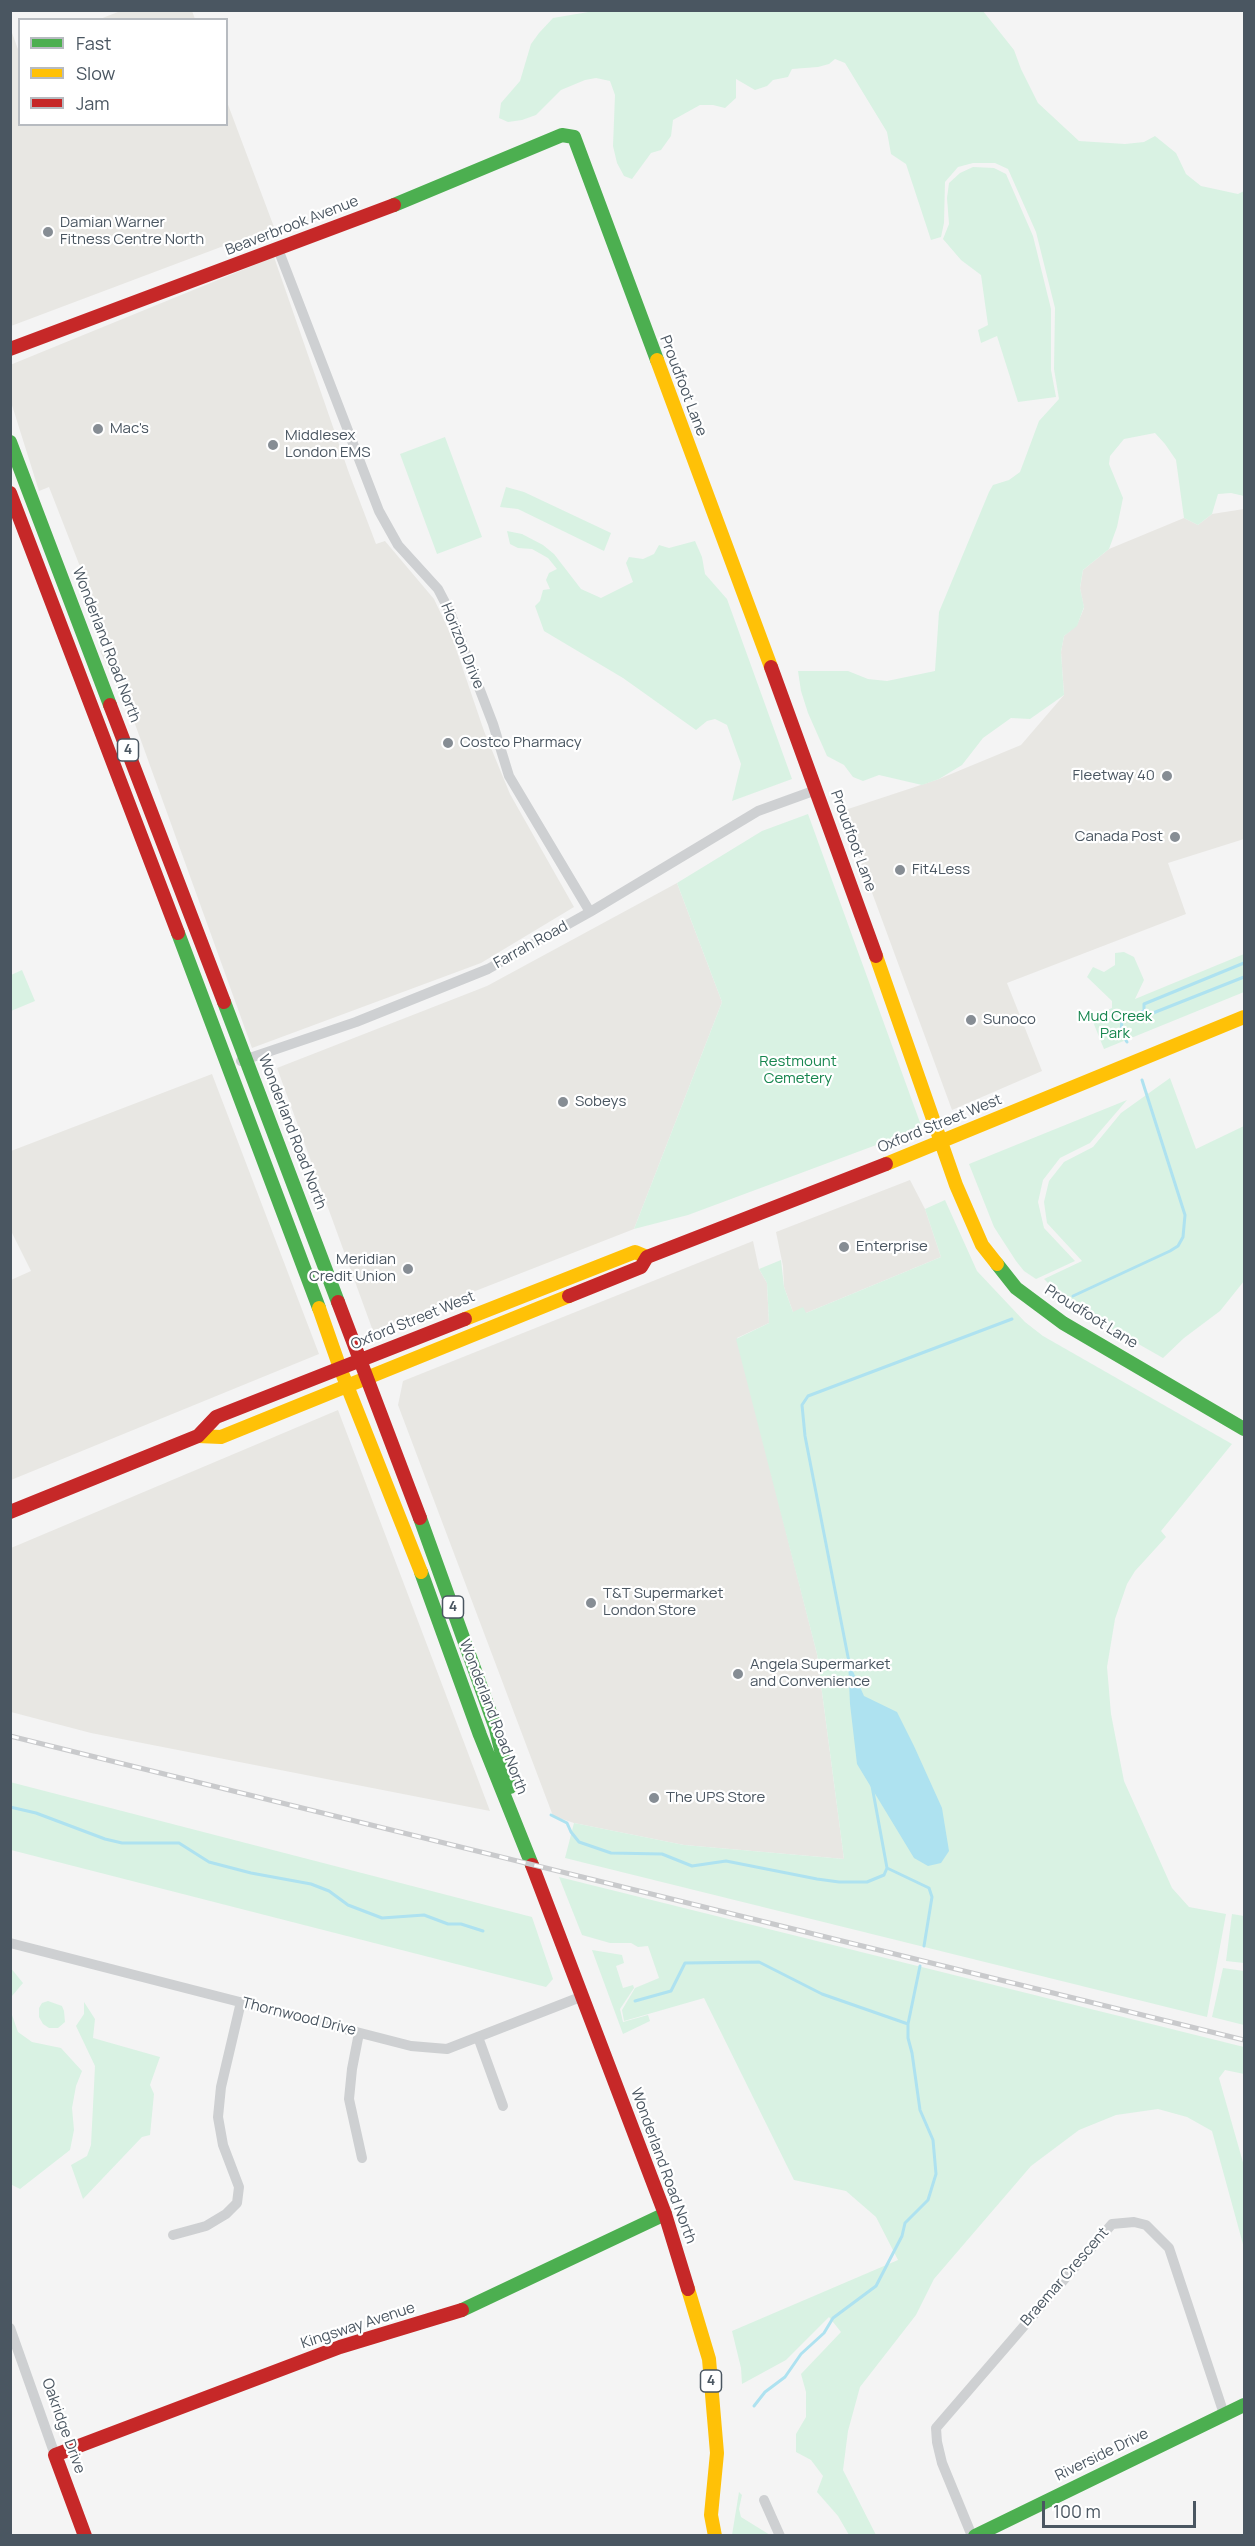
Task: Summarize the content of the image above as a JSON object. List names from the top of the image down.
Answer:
{
  "streets": {
    "main road": [
      "Beaverbrook Avenue",
      "Proudfoot Lane",
      "Wonderland Road North",
      "4",
      "Oxford Street West",
      "Kingsway Avenue",
      "Oakridge Drive",
      "Riverside Drive"
    ],
    "street": [
      "Horizon Drive",
      "Farrah Road",
      "Thornwood Drive",
      "Braemar Crescent"
    ]
  },
  "crossings": [
    ["Beaverbrook Avenue", "Proudfoot Lane"],
    ["Beaverbrook Avenue", "Horizon Drive"],
    ["Proudfoot Lane", "Farrah Road"],
    ["Proudfoot Lane", "Oxford Street West"],
    ["Wonderland Road North", "Farrah Road"],
    ["Wonderland Road North", "Oxford Street West"],
    ["Wonderland Road North", "Thornwood Drive"],
    ["Wonderland Road North", "Kingsway Avenue"],
    ["Horizon Drive", "Farrah Road"],
    ["Braemar Crescent", "Riverside Drive"],
    ["Kingsway Avenue", "Oakridge Drive"]
  ],
  "parks": ["Mud Creek Park", "Restmount Cemetery"],
  "places": [
    "Damian Warner Fitness Centre North",
    "Mac's",
    "Middlesex London EMS",
    "Costco Pharmacy",
    "Fleetway 40",
    "Canada Post",
    "Fit4Less",
    "Sunoco",
    "Sobeys",
    "Enterprise",
    "Meridian Credit Union",
    "T&T Supermarket London Store",
    "Angela Supermarket and Convenience",
    "The UPS Store"
  ],
  "legend": ["Fast", "Slow", "Jam"],
  "scale_bar": "100 m"
}
